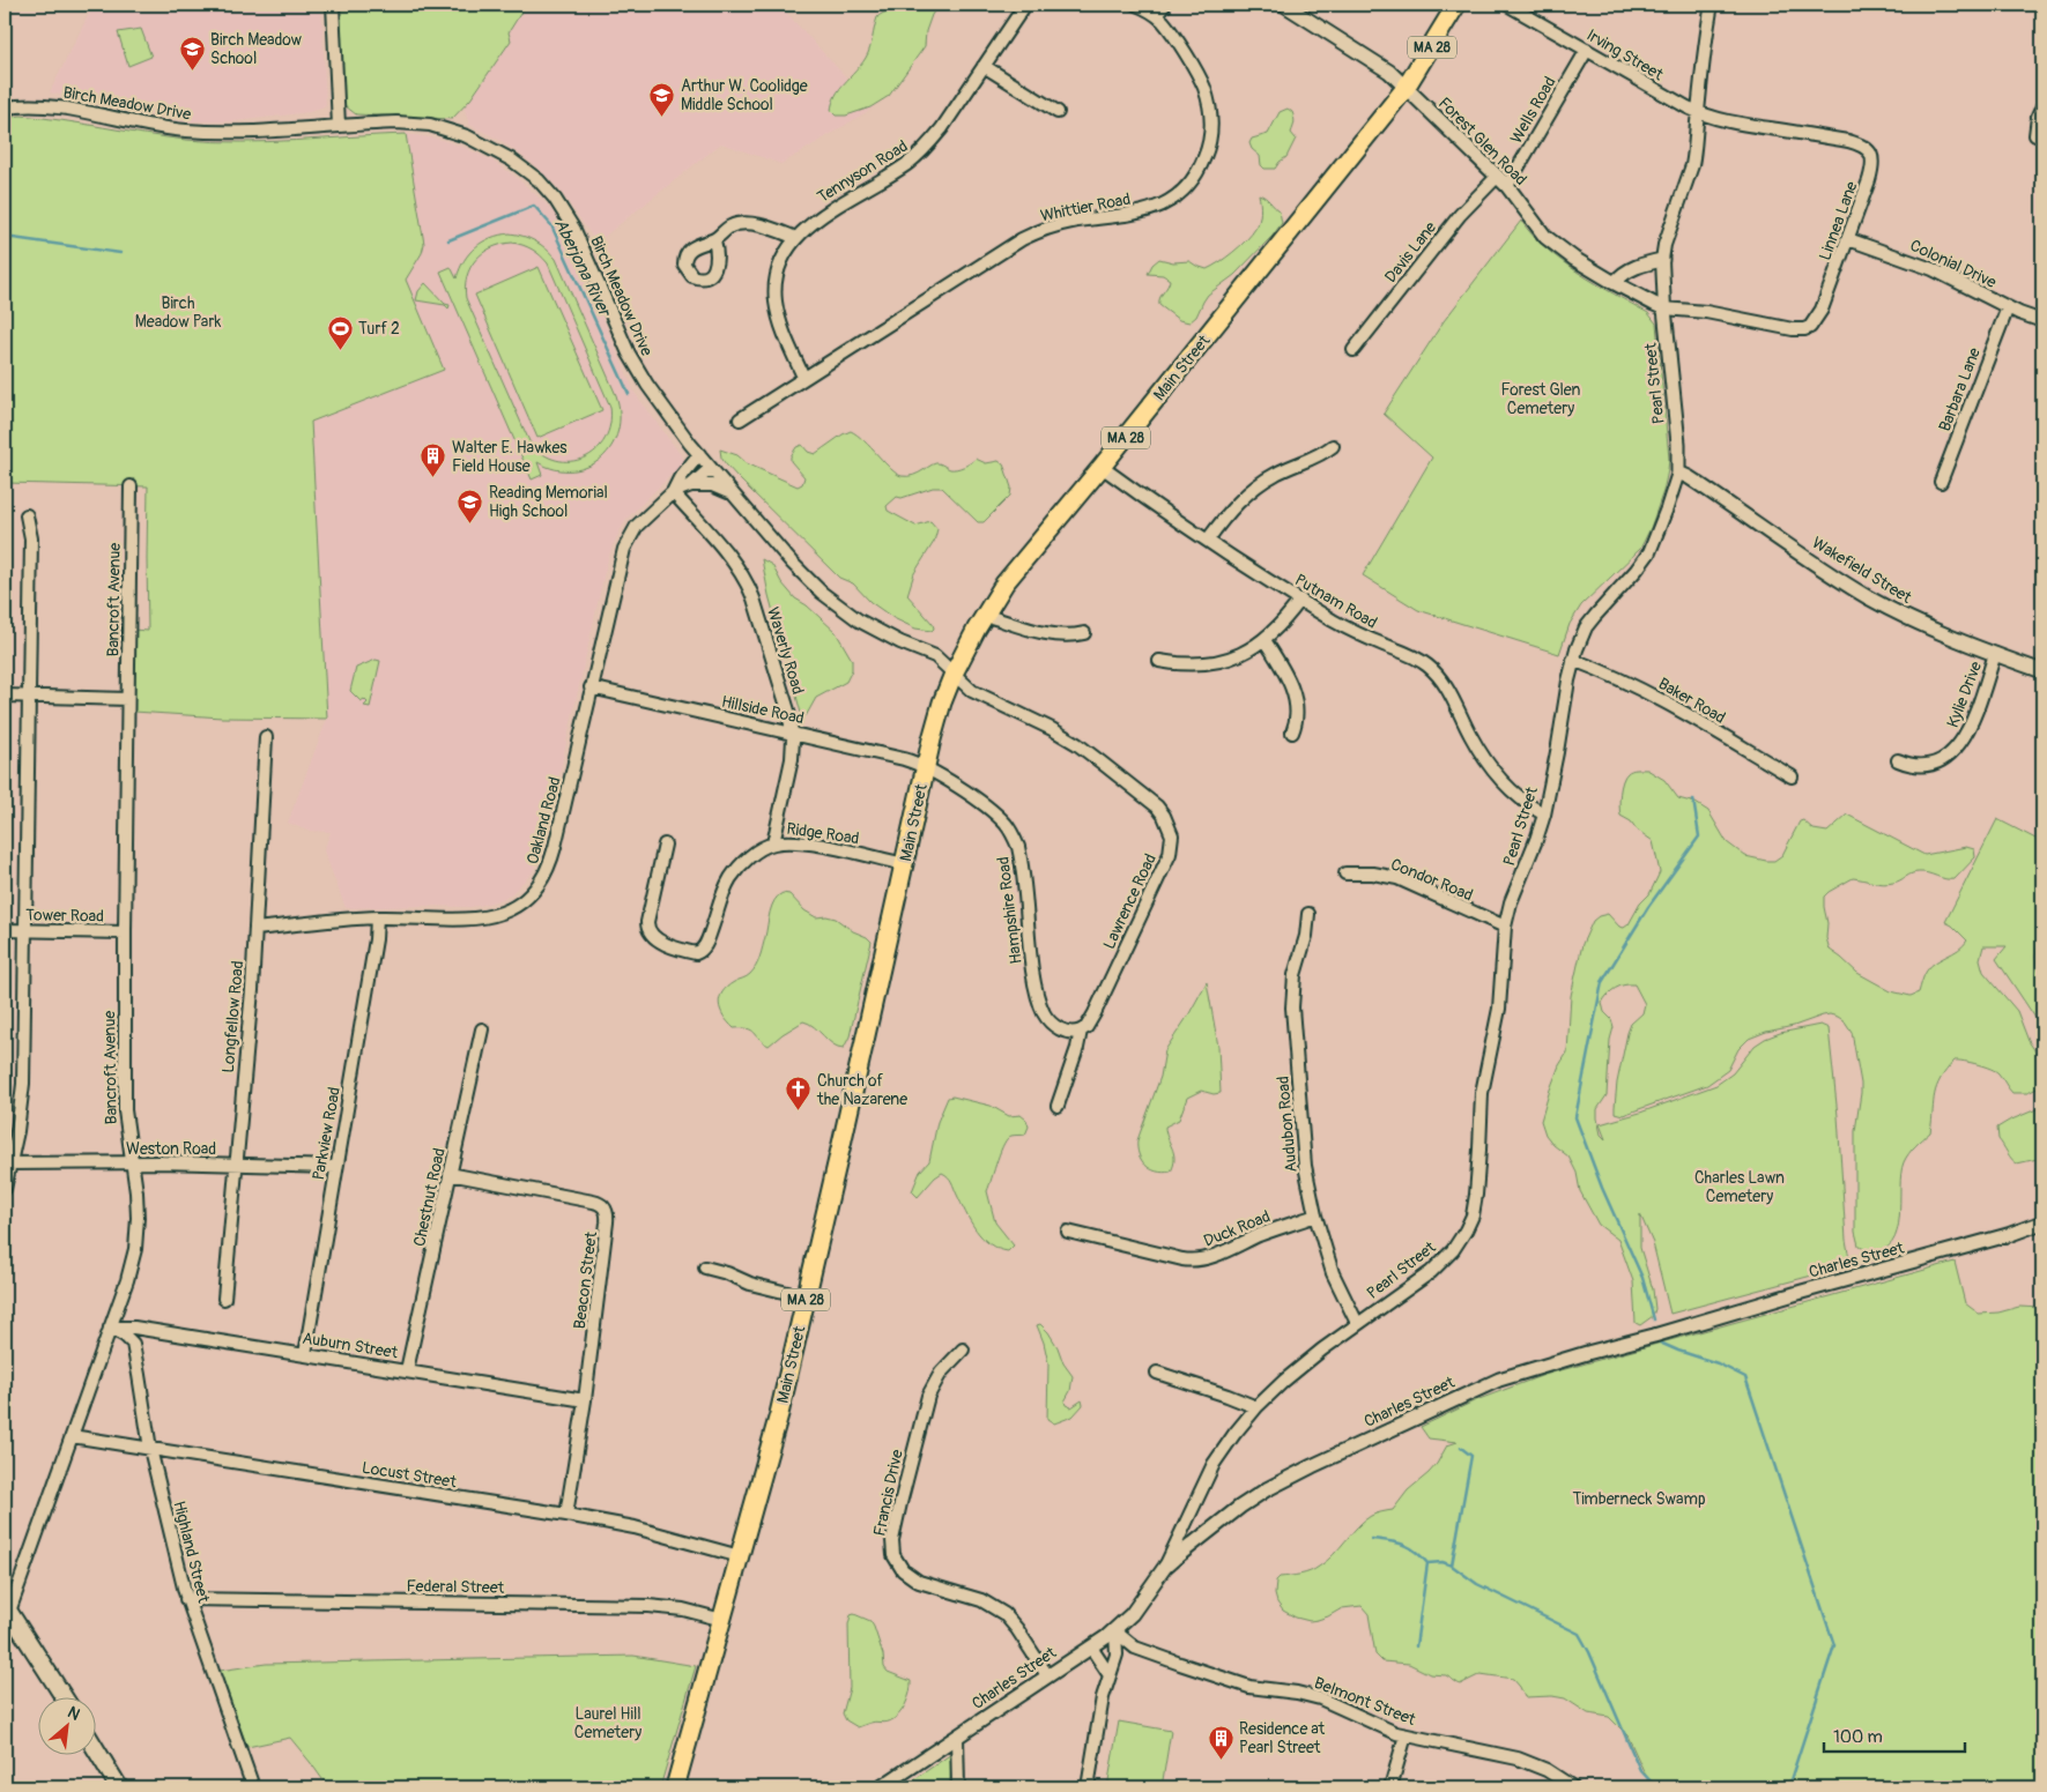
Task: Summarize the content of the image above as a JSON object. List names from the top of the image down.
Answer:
{
  "streets": {
    "main road": ["MA 28", "Main Street"],
    "street": [
      "Irving Street",
      "Birch Meadow Drive",
      "Wells Road",
      "Forest Glen Road",
      "Tennyson Road",
      "Whittier Road",
      "Linnea Lane",
      "Davis Lane",
      "Colonial Drive",
      "Pearl Street",
      "Barbara Lane",
      "Wakefield Street",
      "Bancroft Avenue",
      "Putnam Road",
      "Waverly Road",
      "Kylie Drive",
      "Baker Road",
      "Hillside Road",
      "Oakland Road",
      "Ridge Road",
      "Condor Road",
      "Lawrence Road",
      "Hampshire Road",
      "Tower Road",
      "Longfellow Road",
      "Audubon Road",
      "Parkview Road",
      "Weston Road",
      "Chestnut Road",
      "Duck Road",
      "Charles Street",
      "Beacon Street",
      "Auburn Street",
      "Locust Street",
      "Francis Drive",
      "Highland Street",
      "Federal Street",
      "Belmont Street"
    ]
  },
  "crossings": [
    ["Irving Street", "Wells Road"],
    ["Irving Street", "Linnea Lane"],
    ["Irving Street", "Pearl Street"],
    ["Birch Meadow Drive", "Main Street"],
    ["Birch Meadow Drive", "Oakland Road"],
    ["Birch Meadow Drive", "Lawrence Road"],
    ["Wells Road", "Forest Glen Road"],
    ["Forest Glen Road", "Linnea Lane"],
    ["Forest Glen Road", "Davis Lane"],
    ["Forest Glen Road", "Main Street"],
    ["Forest Glen Road", "Pearl Street"],
    ["Tennyson Road", "Whittier Road"],
    ["Linnea Lane", "Colonial Drive"],
    ["Linnea Lane", "Pearl Street"],
    ["Colonial Drive", "Barbara Lane"],
    ["Main Street", "Putnam Road"],
    ["Main Street", "Hillside Road"],
    ["Main Street", "Ridge Road"],
    ["Main Street", "Lawrence Road"],
    ["Main Street", "Hampshire Road"],
    ["Main Street", "Locust Street"],
    ["Main Street", "Federal Street"],
    ["Pearl Street", "Wakefield Street"],
    ["Pearl Street", "Putnam Road"],
    ["Pearl Street", "Baker Road"],
    ["Pearl Street", "Condor Road"],
    ["Pearl Street", "Audubon Road"],
    ["Pearl Street", "Charles Street"],
    ["Wakefield Street", "Kylie Drive"],
    ["Bancroft Avenue", "Tower Road"],
    ["Bancroft Avenue", "Weston Road"],
    ["Bancroft Avenue", "Auburn Street"],
    ["Bancroft Avenue", "Locust Street"],
    ["Bancroft Avenue", "Highland Street"],
    ["Waverly Road", "Hillside Road"],
    ["Waverly Road", "Oakland Road"],
    ["Waverly Road", "Ridge Road"],
    ["Hillside Road", "Oakland Road"],
    ["Hillside Road", "Hampshire Road"],
    ["Oakland Road", "Longfellow Road"],
    ["Oakland Road", "Parkview Road"],
    ["Lawrence Road", "Hampshire Road"],
    ["Longfellow Road", "Weston Road"],
    ["Audubon Road", "Duck Road"],
    ["Parkview Road", "Weston Road"],
    ["Parkview Road", "Auburn Street"],
    ["Chestnut Road", "Beacon Street"],
    ["Chestnut Road", "Auburn Street"],
    ["Charles Street", "Francis Drive"],
    ["Charles Street", "Belmont Street"],
    ["Beacon Street", "Auburn Street"],
    ["Beacon Street", "Locust Street"],
    ["Auburn Street", "Highland Street"],
    ["Locust Street", "Highland Street"],
    ["Highland Street", "Federal Street"]
  ],
  "water": ["Aberjona River"],
  "parks": [
    "Birch Meadow Park",
    "Forest Glen Cemetery",
    "Charles Lawn Cemetery",
    "Timberneck Swamp",
    "Laurel Hill Cemetery"
  ],
  "places": {
    "school or university": ["Birch Meadow School", "Arthur W. Coolidge Middle School", "Reading Memorial High School"],
    "sports": ["Turf 2"],
    "building": ["Walter E. Hawkes Field House", "Residence at Pearl Street"],
    "church": ["Church of the Nazarene"]
  },
  "scale_bar": "100 m",
  "north": "top right"
}
